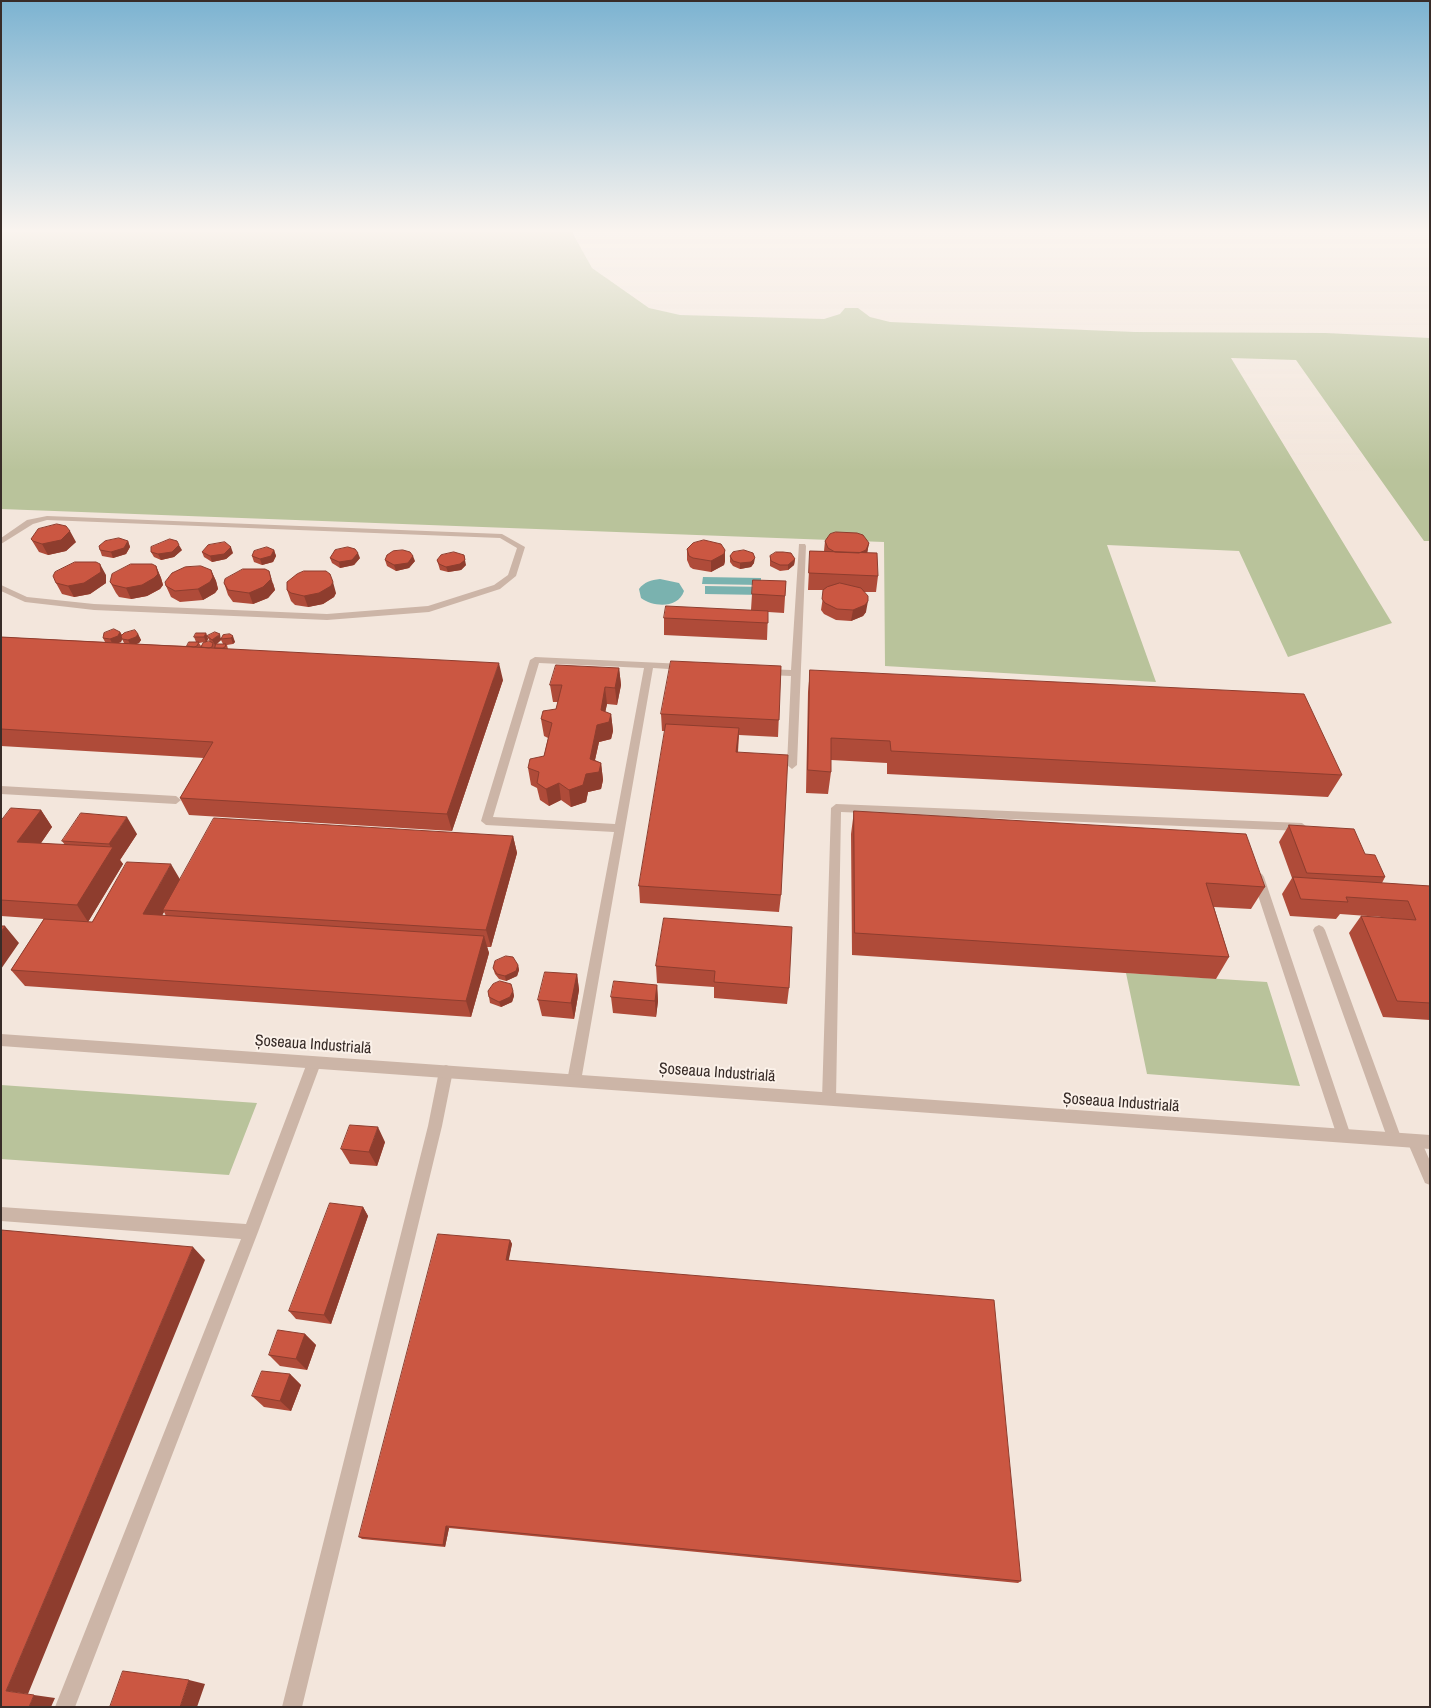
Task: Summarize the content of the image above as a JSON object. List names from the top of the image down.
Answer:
{
  "streets": {
    "street": ["Șoseaua Industrială"]
  }
}
